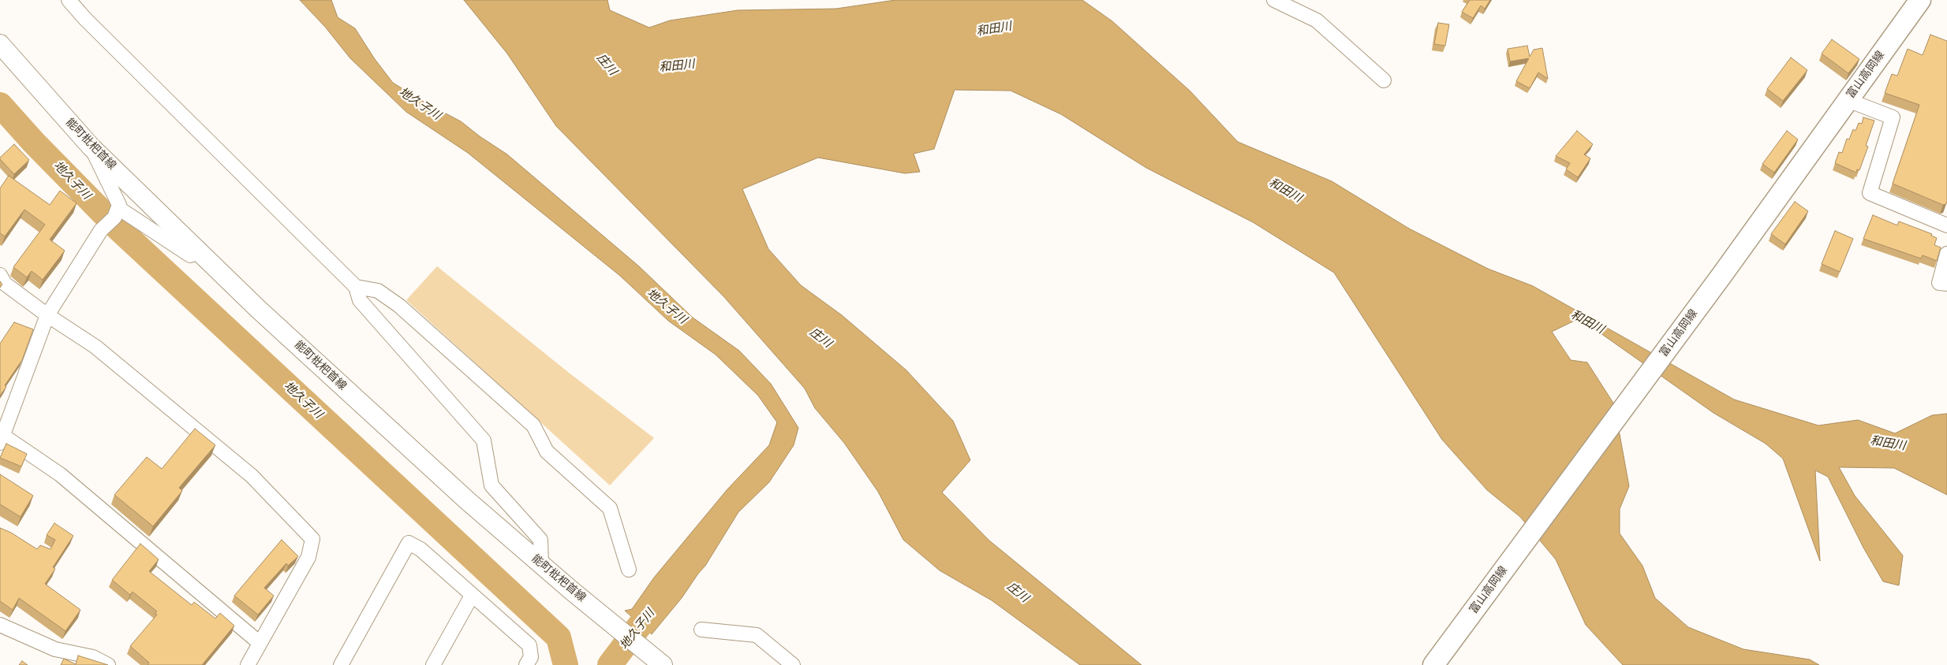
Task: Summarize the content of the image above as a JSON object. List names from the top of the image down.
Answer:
{
  "streets": {
    "main road": ["富山高岡線", "能町枇杷首線"]
  },
  "water": ["和田川", "庄川", "地久子川"]
}
